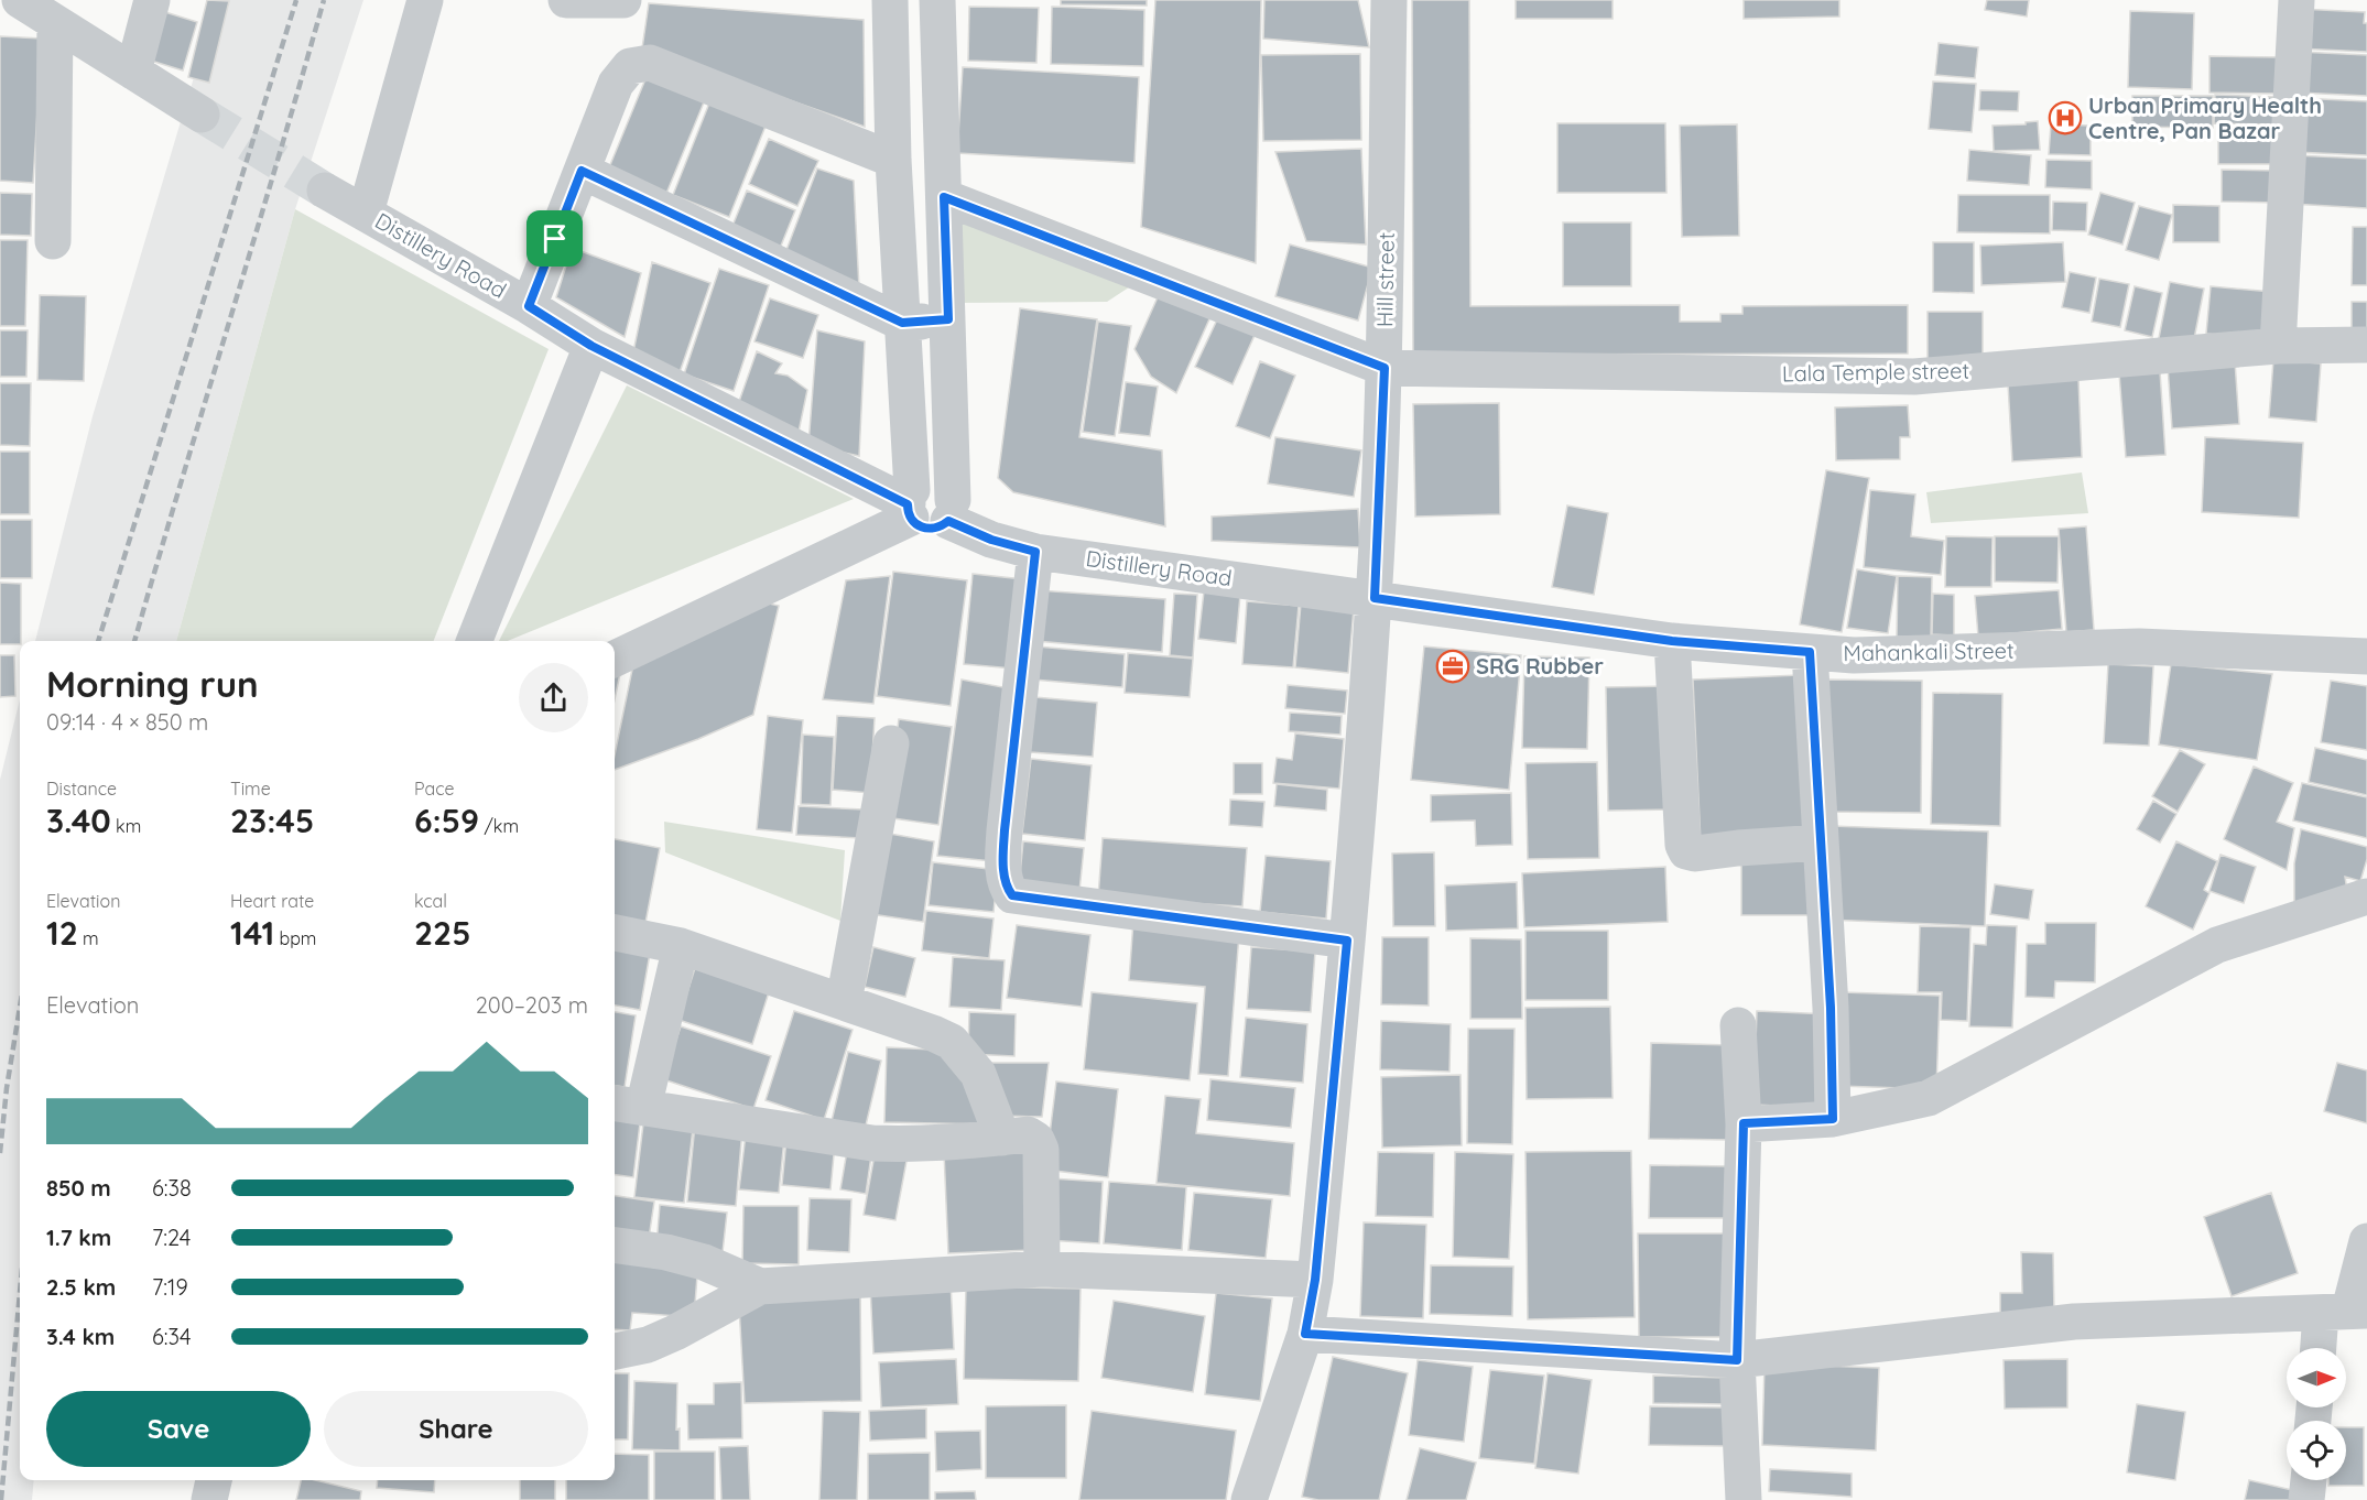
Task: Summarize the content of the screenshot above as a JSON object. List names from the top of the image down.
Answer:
{
  "streets": {
    "street": [
      "Distillery Road",
      "Hill street",
      "Lala Temple street",
      "Mahankali Street"
    ]
  },
  "crossings": [
    ["Distillery Road", "Hill street"],
    ["Distillery Road", "Mahankali Street"],
    ["Hill street", "Lala Temple street"],
    ["Hill street", "Mahankali Street"]
  ],
  "places": {
    "hospital": ["Urban Primary Health Centre, Pan Bazar"],
    "office": ["SRG Rubber"]
  },
  "north": "right",
  "page": {
    "heading": ["Morning run", "09:14 · 4 × 850 m"],
    "stats": [
      ["Distance", "3.40 km"],
      ["Time", "23:45"],
      ["Pace", "6:59 /km"],
      ["Elevation", "12 m"],
      ["Heart rate", "141 bpm"],
      ["kcal", "225"]
    ],
    "chart": ["Elevation", "200–203 m"],
    "list": [
      {
        "name": "850 m",
        "note": "6:38"
      },
      {
        "name": "1.7 km",
        "note": "7:24"
      },
      {
        "name": "2.5 km",
        "note": "7:19"
      },
      {
        "name": "3.4 km",
        "note": "6:34"
      }
    ],
    "buttons": ["Save", "Share"]
  }
}
